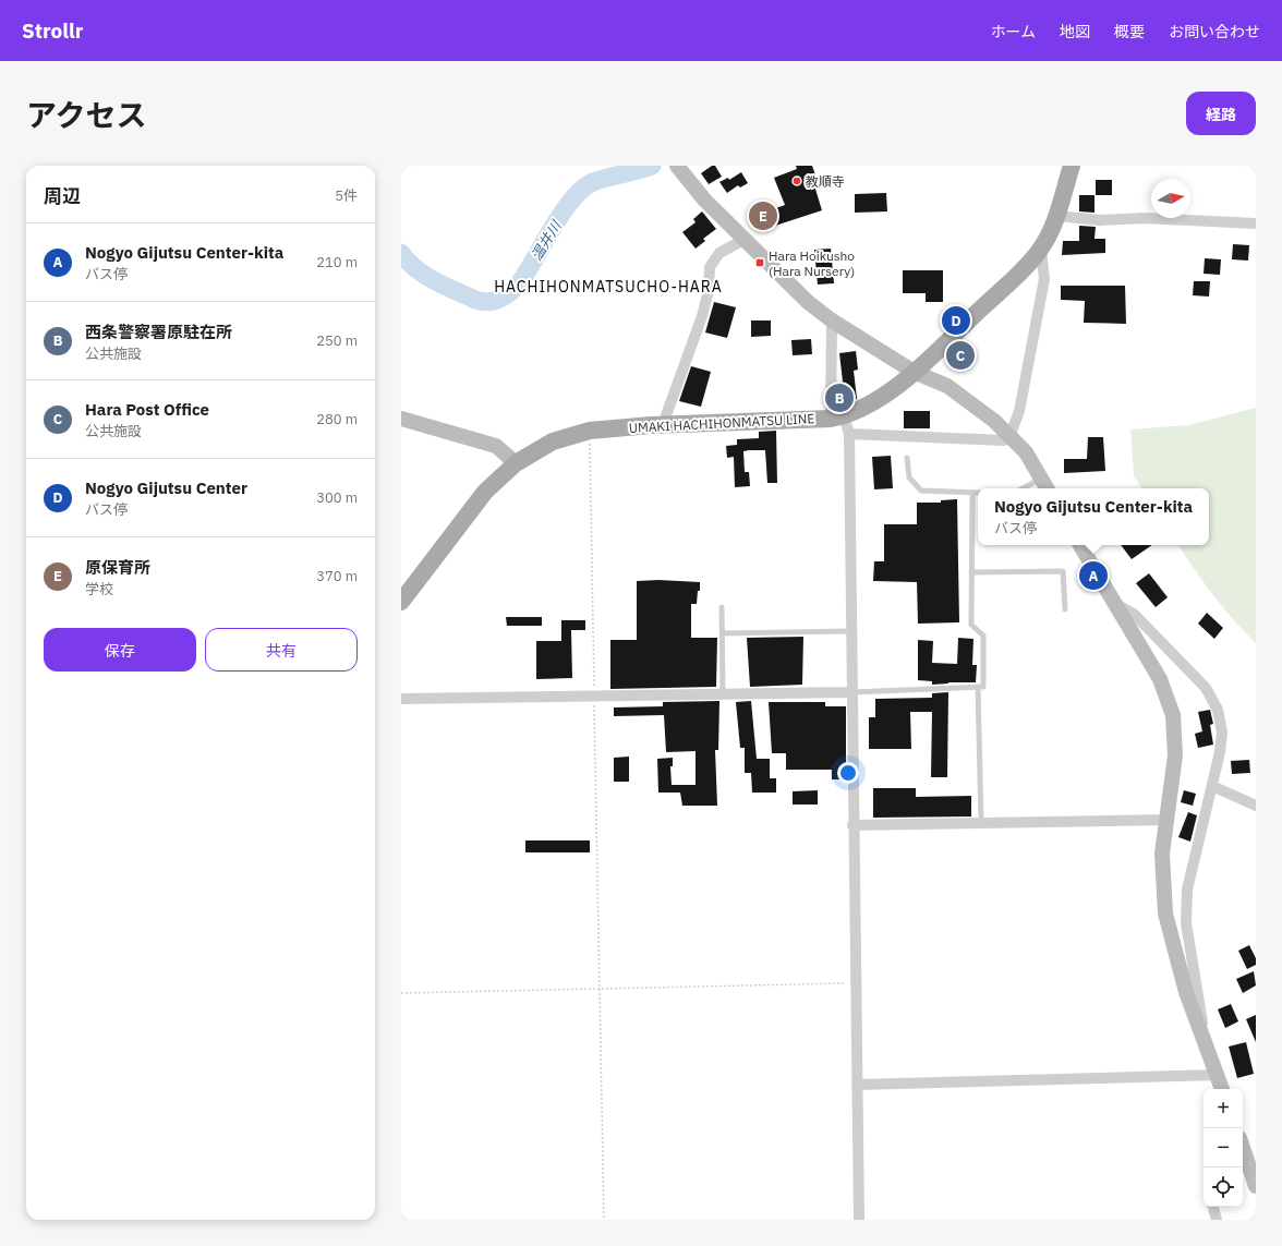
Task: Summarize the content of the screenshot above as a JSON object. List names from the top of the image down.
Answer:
{
  "streets": {
    "main road": ["UMAKI HACHIHONMATSU LINE"]
  },
  "districts": ["HACHIHONMATSUCHO-HARA"],
  "water": ["温井川"],
  "places": {
    "other": ["教順寺"],
    "transit": ["Hara Hoikusho (Hara Nursery)"]
  },
  "north": "right",
  "page": {
    "header": "Strollr",
    "nav": [
      "ホーム",
      "地図",
      "概要",
      "お問い合わせ"
    ],
    "title": "アクセス",
    "buttons": [
      "経路",
      ["保存", "共有"]
    ],
    "heading": ["周辺", "5件"],
    "pins": [
      "E",
      "D",
      "C",
      "B",
      "A"
    ],
    "list": [
      {
        "mark": "A",
        "name": "Nogyo Gijutsu Center-kita",
        "note": "バス停",
        "value": "210 m"
      },
      {
        "mark": "B",
        "name": "西条警察署原駐在所",
        "note": "公共施設",
        "value": "250 m"
      },
      {
        "mark": "C",
        "name": "Hara Post Office",
        "note": "公共施設",
        "value": "280 m"
      },
      {
        "mark": "D",
        "name": "Nogyo Gijutsu Center",
        "note": "バス停",
        "value": "300 m"
      },
      {
        "mark": "E",
        "name": "原保育所",
        "note": "学校",
        "value": "370 m"
      }
    ],
    "popup": ["Nogyo Gijutsu Center-kita", "バス停"],
    "map_buttons": ["+", "−"]
  }
}
